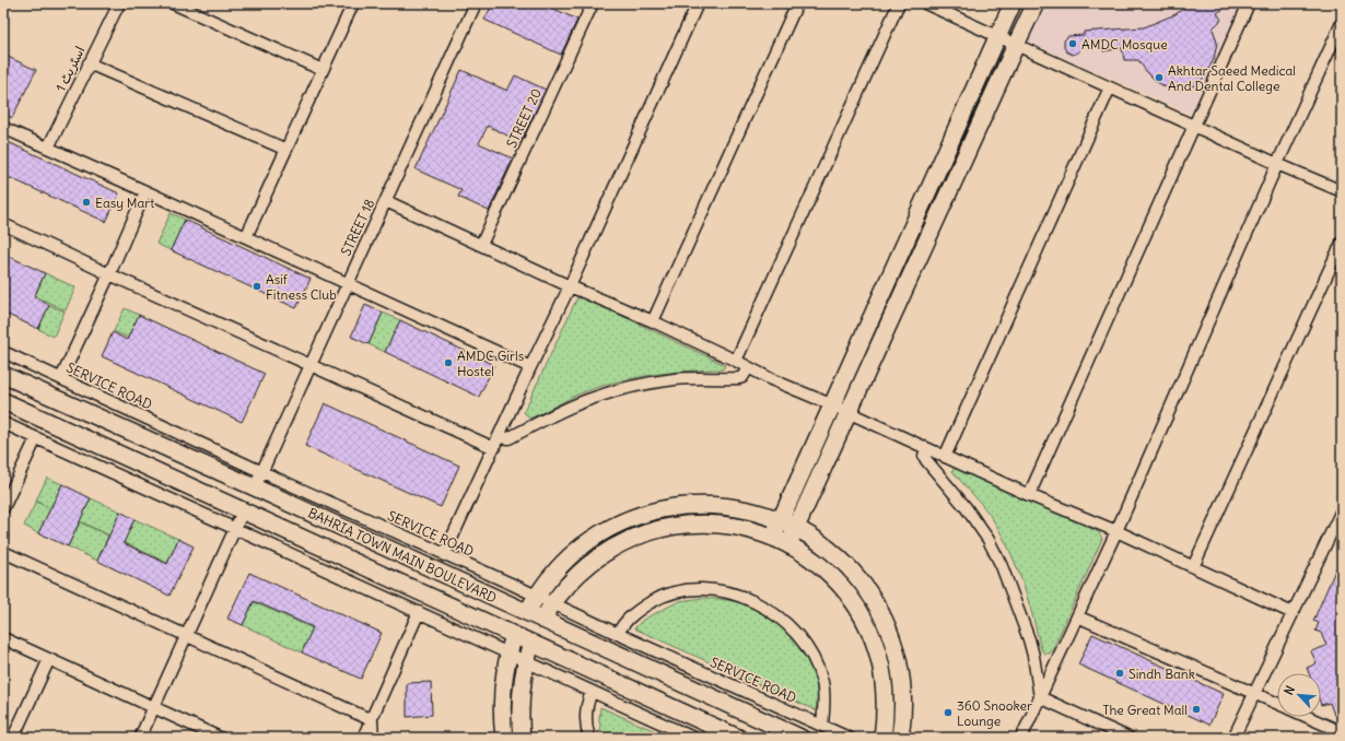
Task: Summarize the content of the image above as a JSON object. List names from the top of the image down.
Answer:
{
  "streets": {
    "street": [
      "اسٹریٹ 1",
      "STREET 20",
      "STREET 18",
      "SERVICE ROAD",
      "BAHRIA TOWN MAIN BOULEVARD"
    ]
  },
  "crossings": [
    ["STREET 18", "SERVICE ROAD"],
    ["STREET 18", "BAHRIA TOWN MAIN BOULEVARD"]
  ],
  "places": [
    "AMDC Mosque",
    "Akhtar Saeed Medical And Dental College",
    "Easy Mart",
    "Asif Fitness Club",
    "AMDC Girls Hostel",
    "Sindh Bank",
    "The Great Mall",
    "360 Snooker Lounge"
  ],
  "north": "top left"
}
